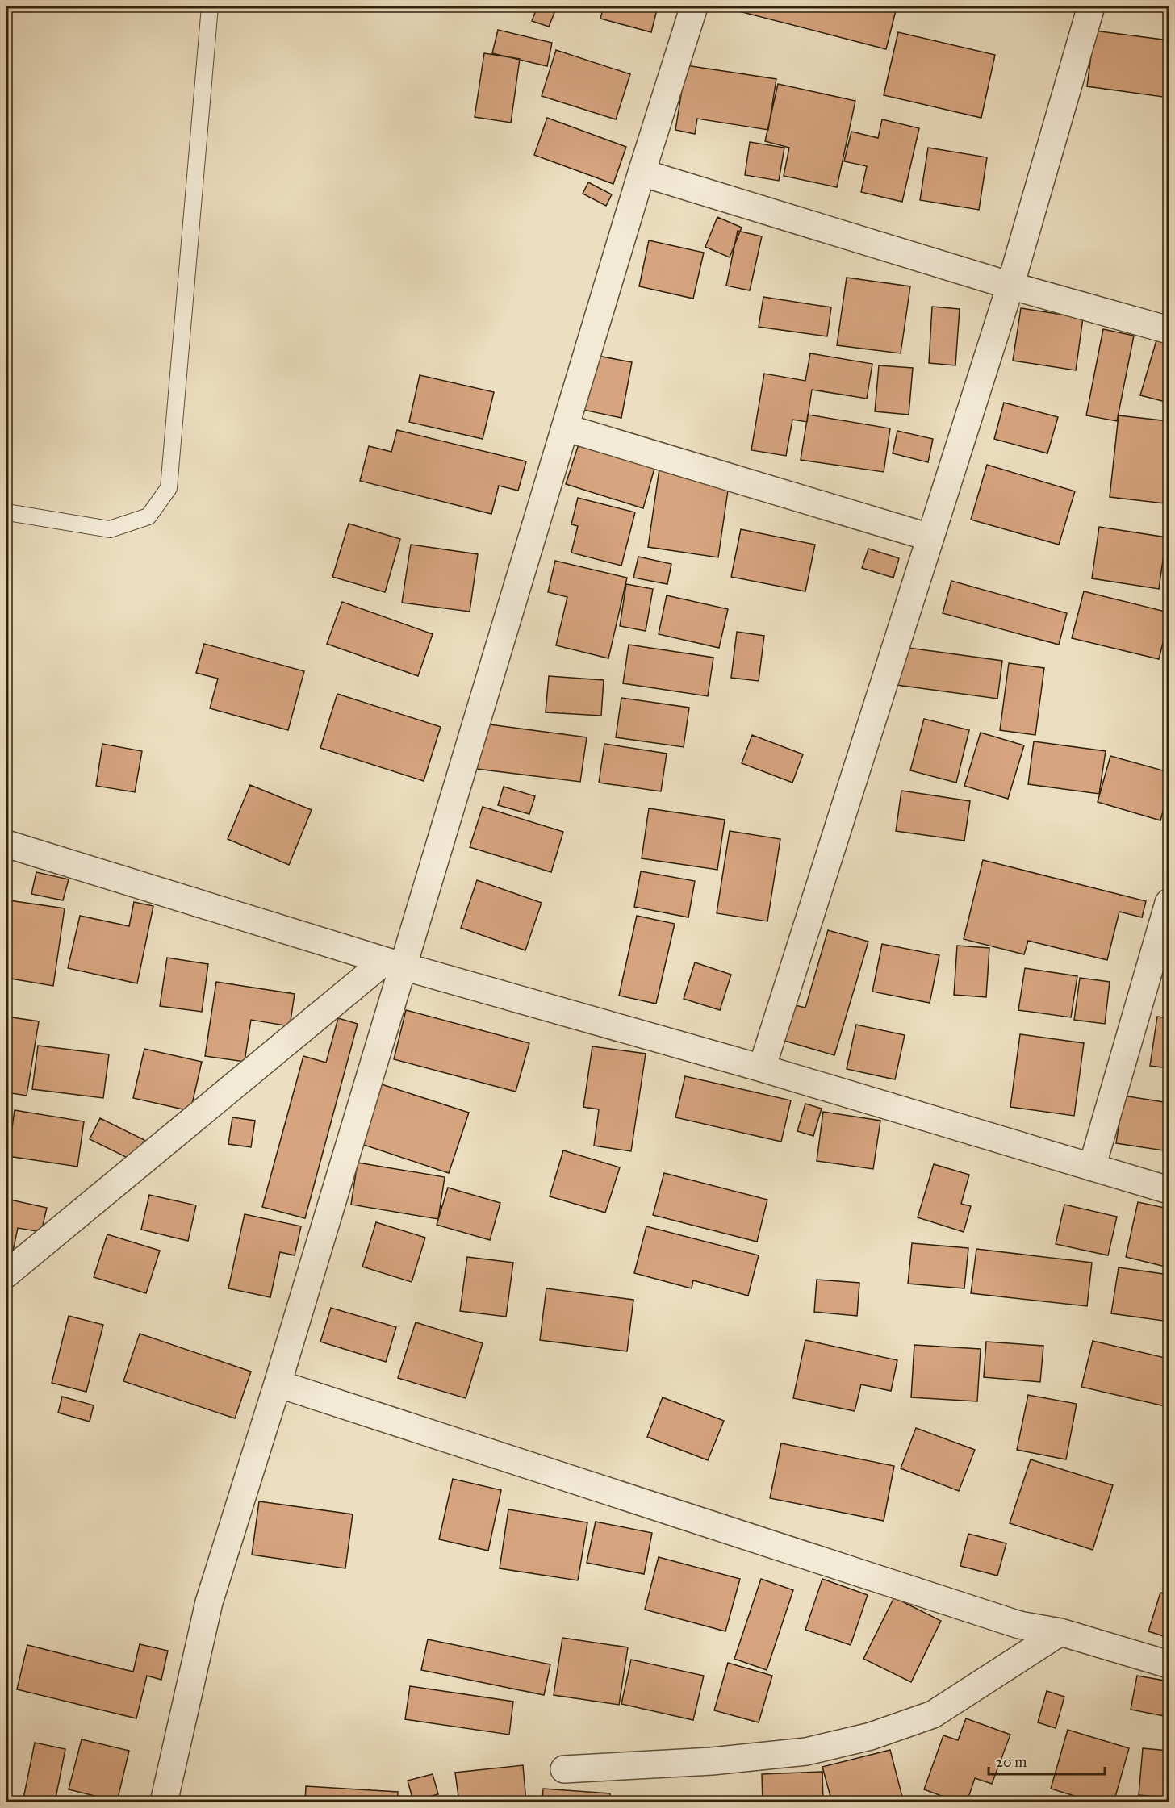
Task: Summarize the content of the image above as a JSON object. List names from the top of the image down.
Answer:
{
  "scale_bar": "20 m"
}
